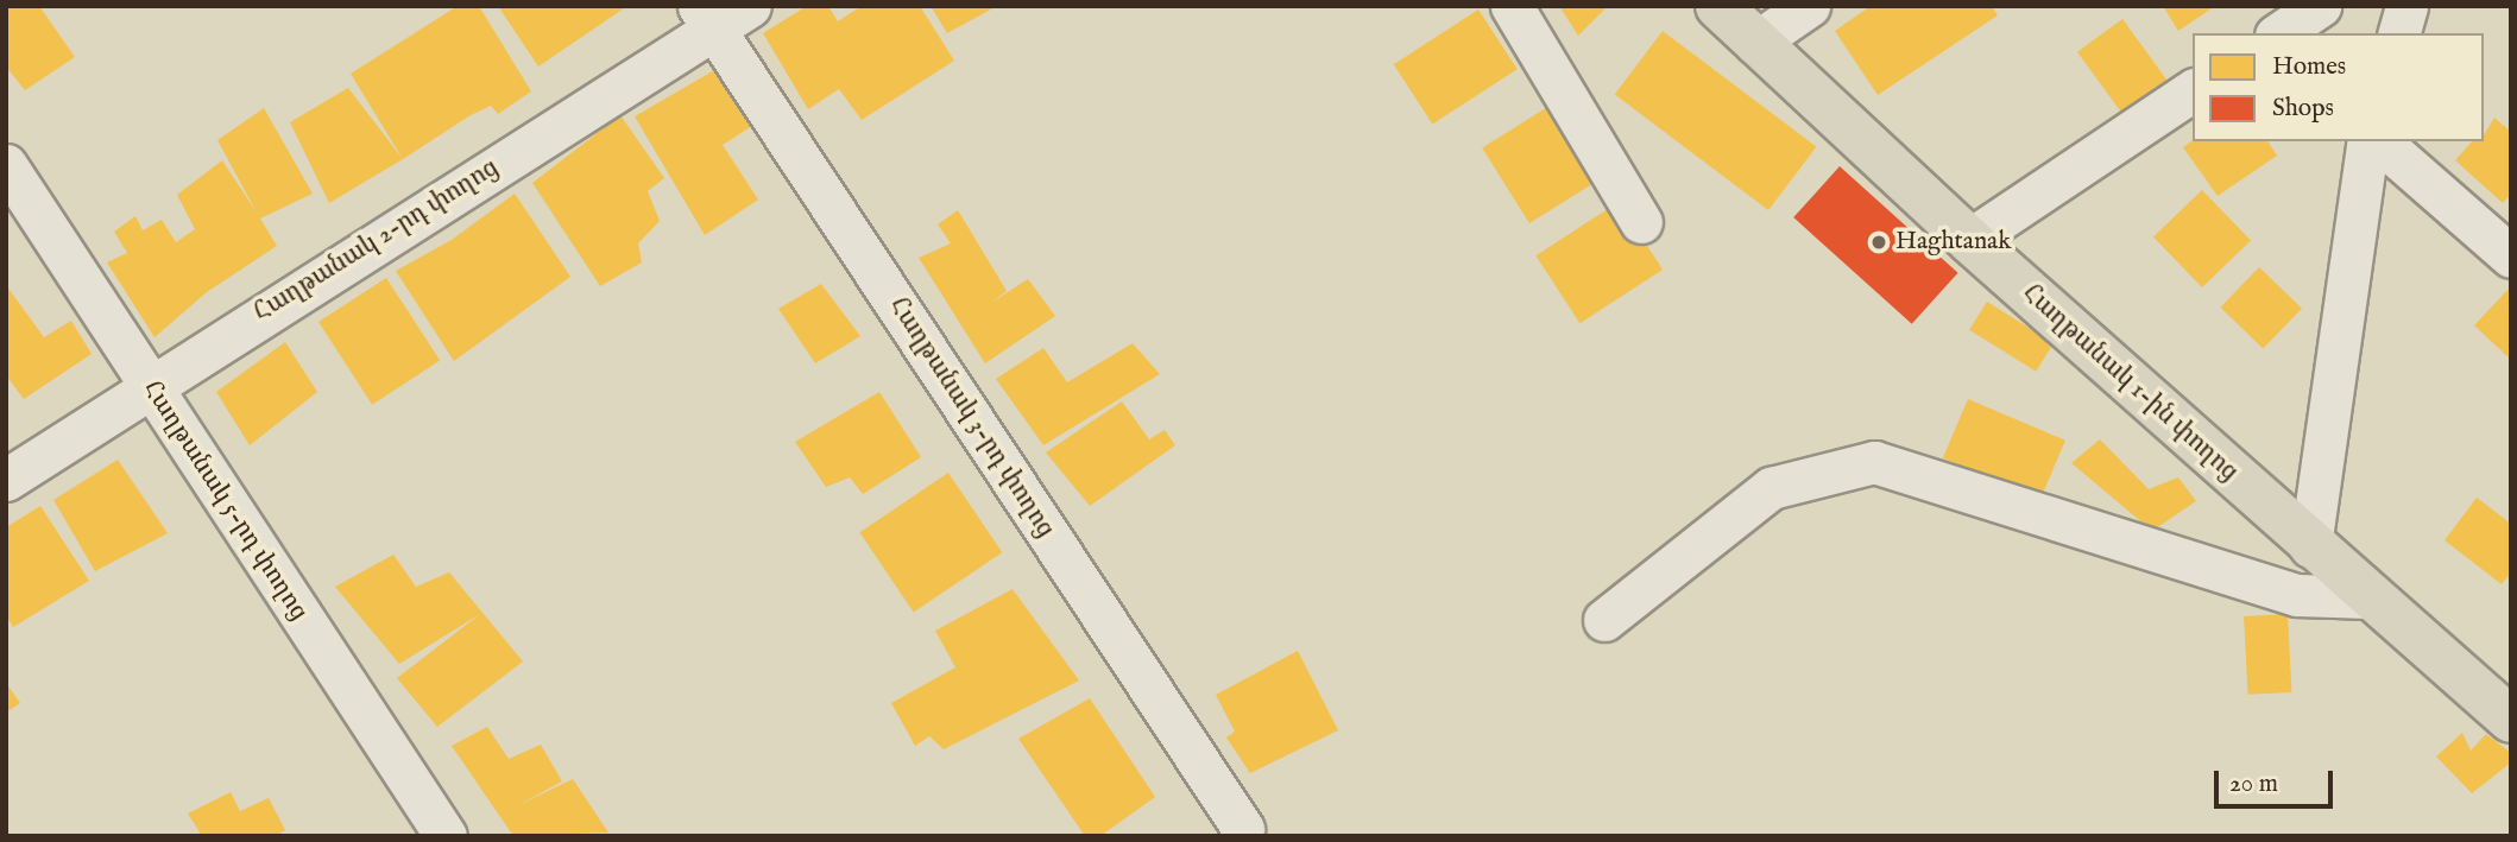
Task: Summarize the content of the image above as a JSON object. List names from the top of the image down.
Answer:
{
  "streets": {
    "main road": ["Հաղթանակ 1-ին փողոց"],
    "street": ["Հաղթանակ 2-րդ փողոց", "Հաղթանակ 3-րդ փողոց", "Հաղթանակ 5-րդ փողոց"]
  },
  "crossings": [
    ["Հաղթանակ 2-րդ փողոց", "Հաղթանակ 3-րդ փողոց"],
    ["Հաղթանակ 2-րդ փողոց", "Հաղթանակ 5-րդ փողոց"]
  ],
  "places": ["Haghtanak"],
  "legend": ["Homes", "Shops"],
  "scale_bar": "20 m"
}
